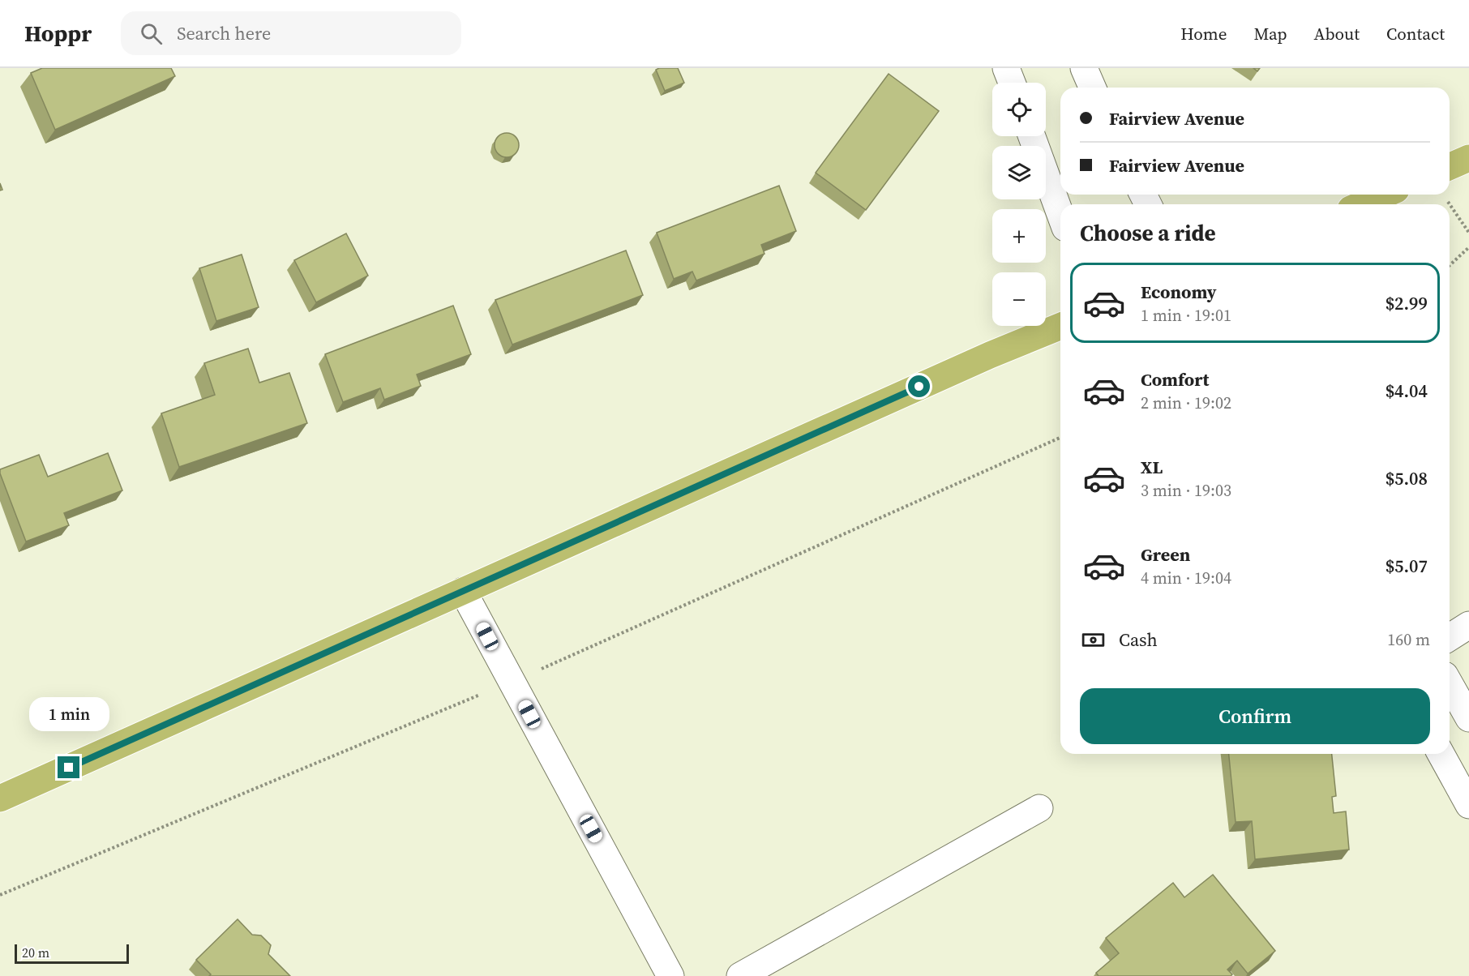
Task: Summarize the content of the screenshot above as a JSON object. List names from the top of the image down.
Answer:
{
  "scale_bar": "20 m",
  "page": {
    "header": "Hoppr",
    "search": "Search here",
    "nav": [
      "Home",
      "Map",
      "About",
      "Contact"
    ],
    "map_buttons": ["+", "−"],
    "banner": ["Fairview Avenue", "Fairview Avenue"],
    "heading": "Choose a ride",
    "list": [
      {
        "name": "Economy",
        "note": "1 min · 19:01",
        "value": "$2.99"
      },
      {
        "name": "Comfort",
        "note": "2 min · 19:02",
        "value": "$4.04"
      },
      {
        "name": "XL",
        "note": "3 min · 19:03",
        "value": "$5.08"
      },
      {
        "name": "Green",
        "note": "4 min · 19:04",
        "value": "$5.07"
      }
    ],
    "pay": ["Cash", "160 m"],
    "buttons": "Confirm",
    "bubble": "1 min",
    "scale": "20 m"
  }
}
